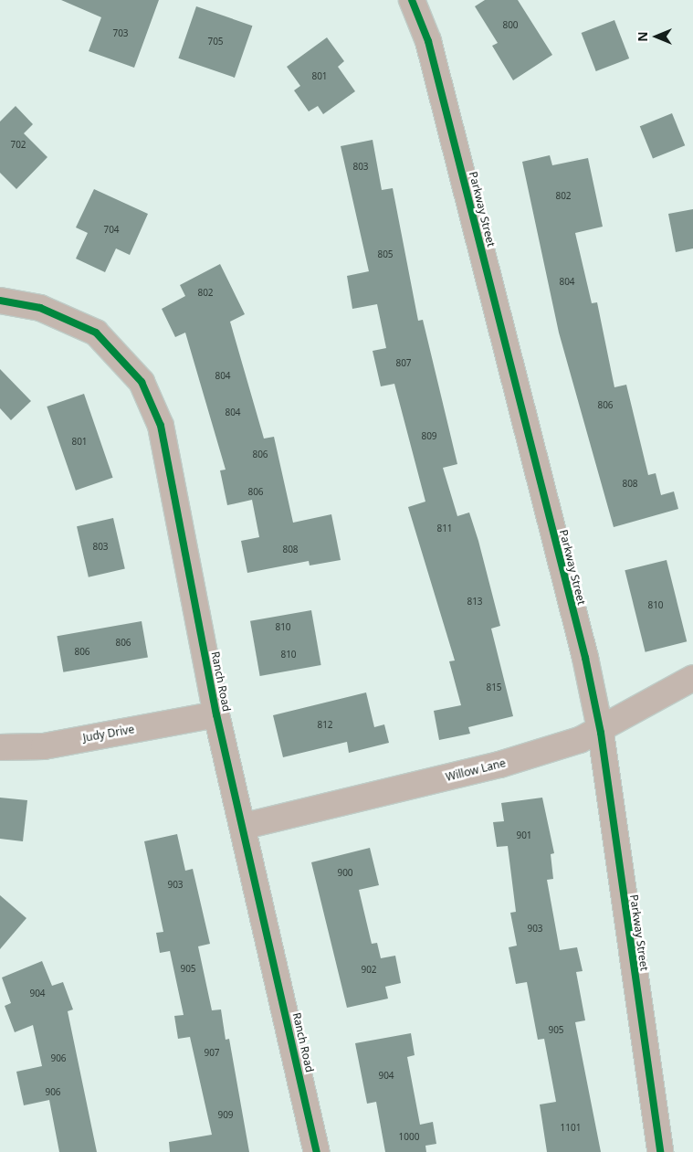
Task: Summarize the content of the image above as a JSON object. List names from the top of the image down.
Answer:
{
  "streets": {
    "street": [
      "Parkway Street",
      "Ranch Road",
      "Judy Drive",
      "Willow Lane"
    ]
  },
  "crossings": [
    ["Parkway Street", "Willow Lane"],
    ["Ranch Road", "Judy Drive"],
    ["Ranch Road", "Willow Lane"]
  ],
  "house_numbers": [
    "800",
    "703",
    "705",
    "801",
    "702",
    "803",
    "802",
    "704",
    "805",
    "804",
    "802",
    "807",
    "804",
    "806",
    "804",
    "809",
    "801",
    "806",
    "808",
    "806",
    "811",
    "803",
    "808",
    "813",
    "810",
    "810",
    "806",
    "806",
    "810",
    "815",
    "812",
    "901",
    "900",
    "903",
    "903",
    "905",
    "902",
    "904",
    "905",
    "907",
    "906",
    "904",
    "906",
    "909",
    "1101",
    "1000"
  ],
  "north": "left"
}
